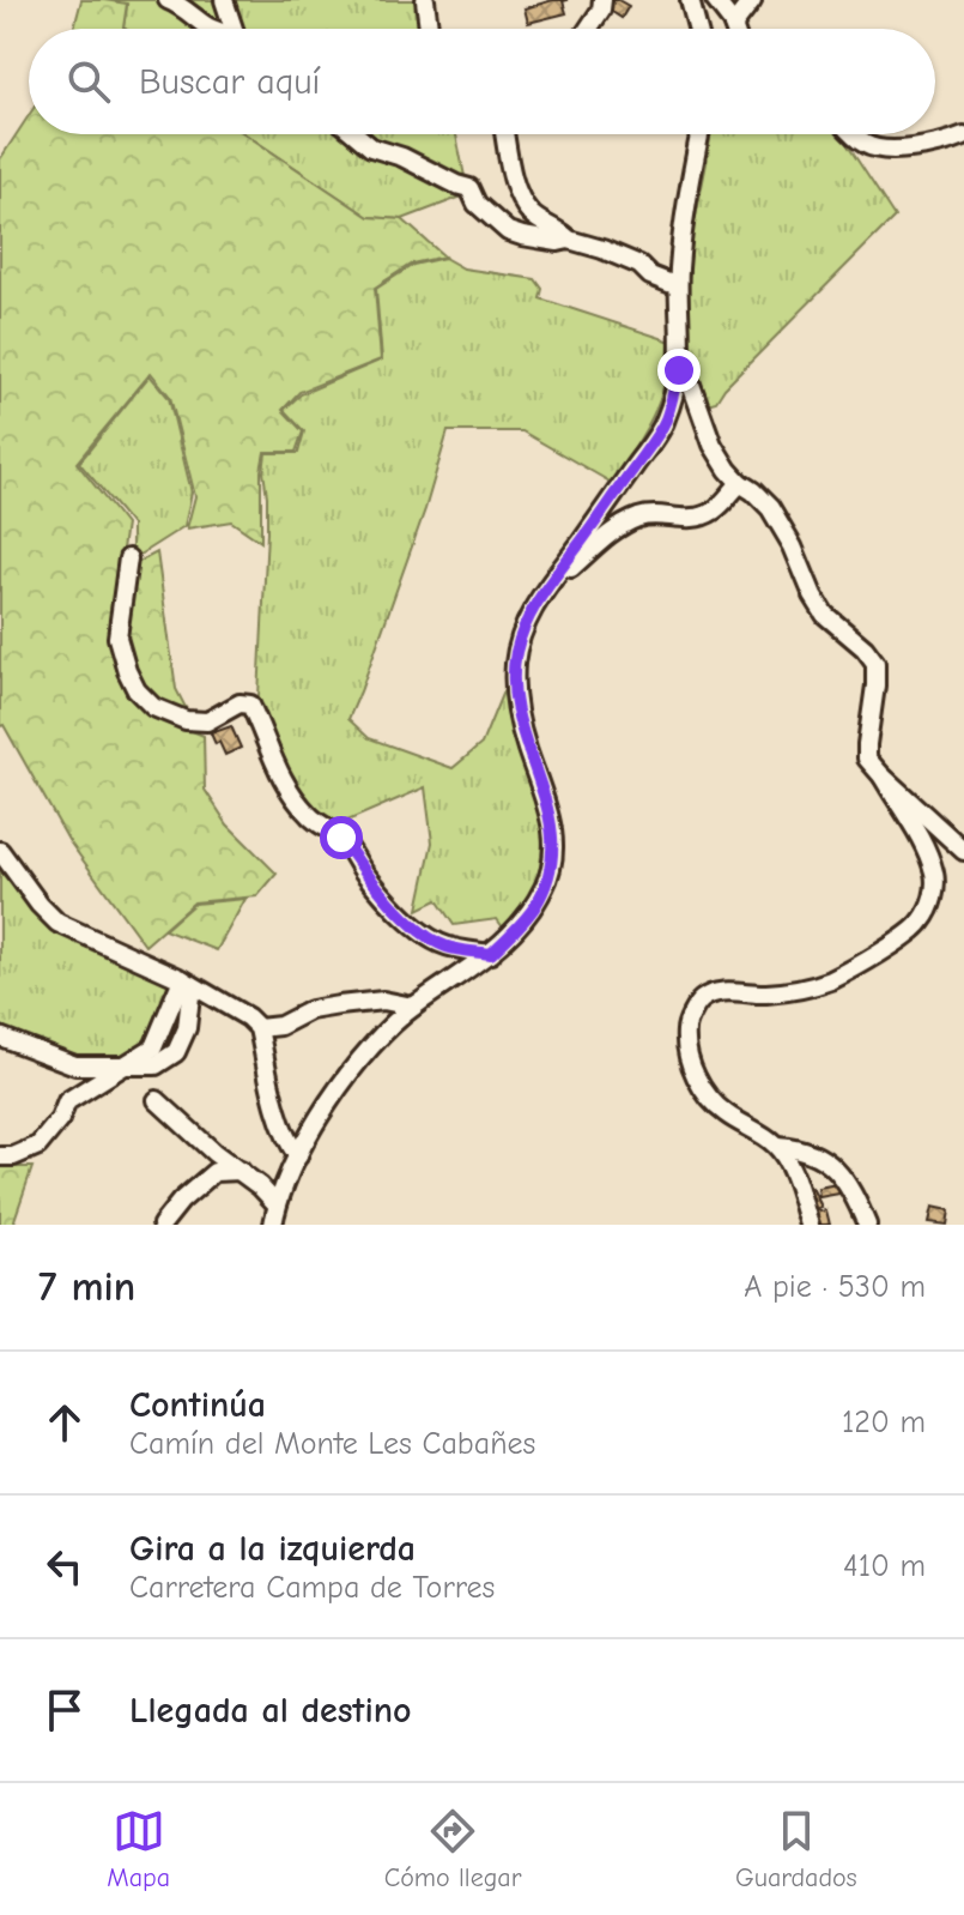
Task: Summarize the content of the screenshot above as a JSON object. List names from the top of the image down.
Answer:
{
  "page": {
    "search": "Buscar aquí",
    "heading": ["7 min", "A pie · 530 m"],
    "list": [
      ["Continúa", "Camín del Monte Les Cabañes", "120 m"],
      ["Gira a la izquierda", "Carretera Campa de Torres", "410 m"],
      "Llegada al destino"
    ],
    "nav": ["Mapa", "Cómo llegar", "Guardados"]
  }
}
